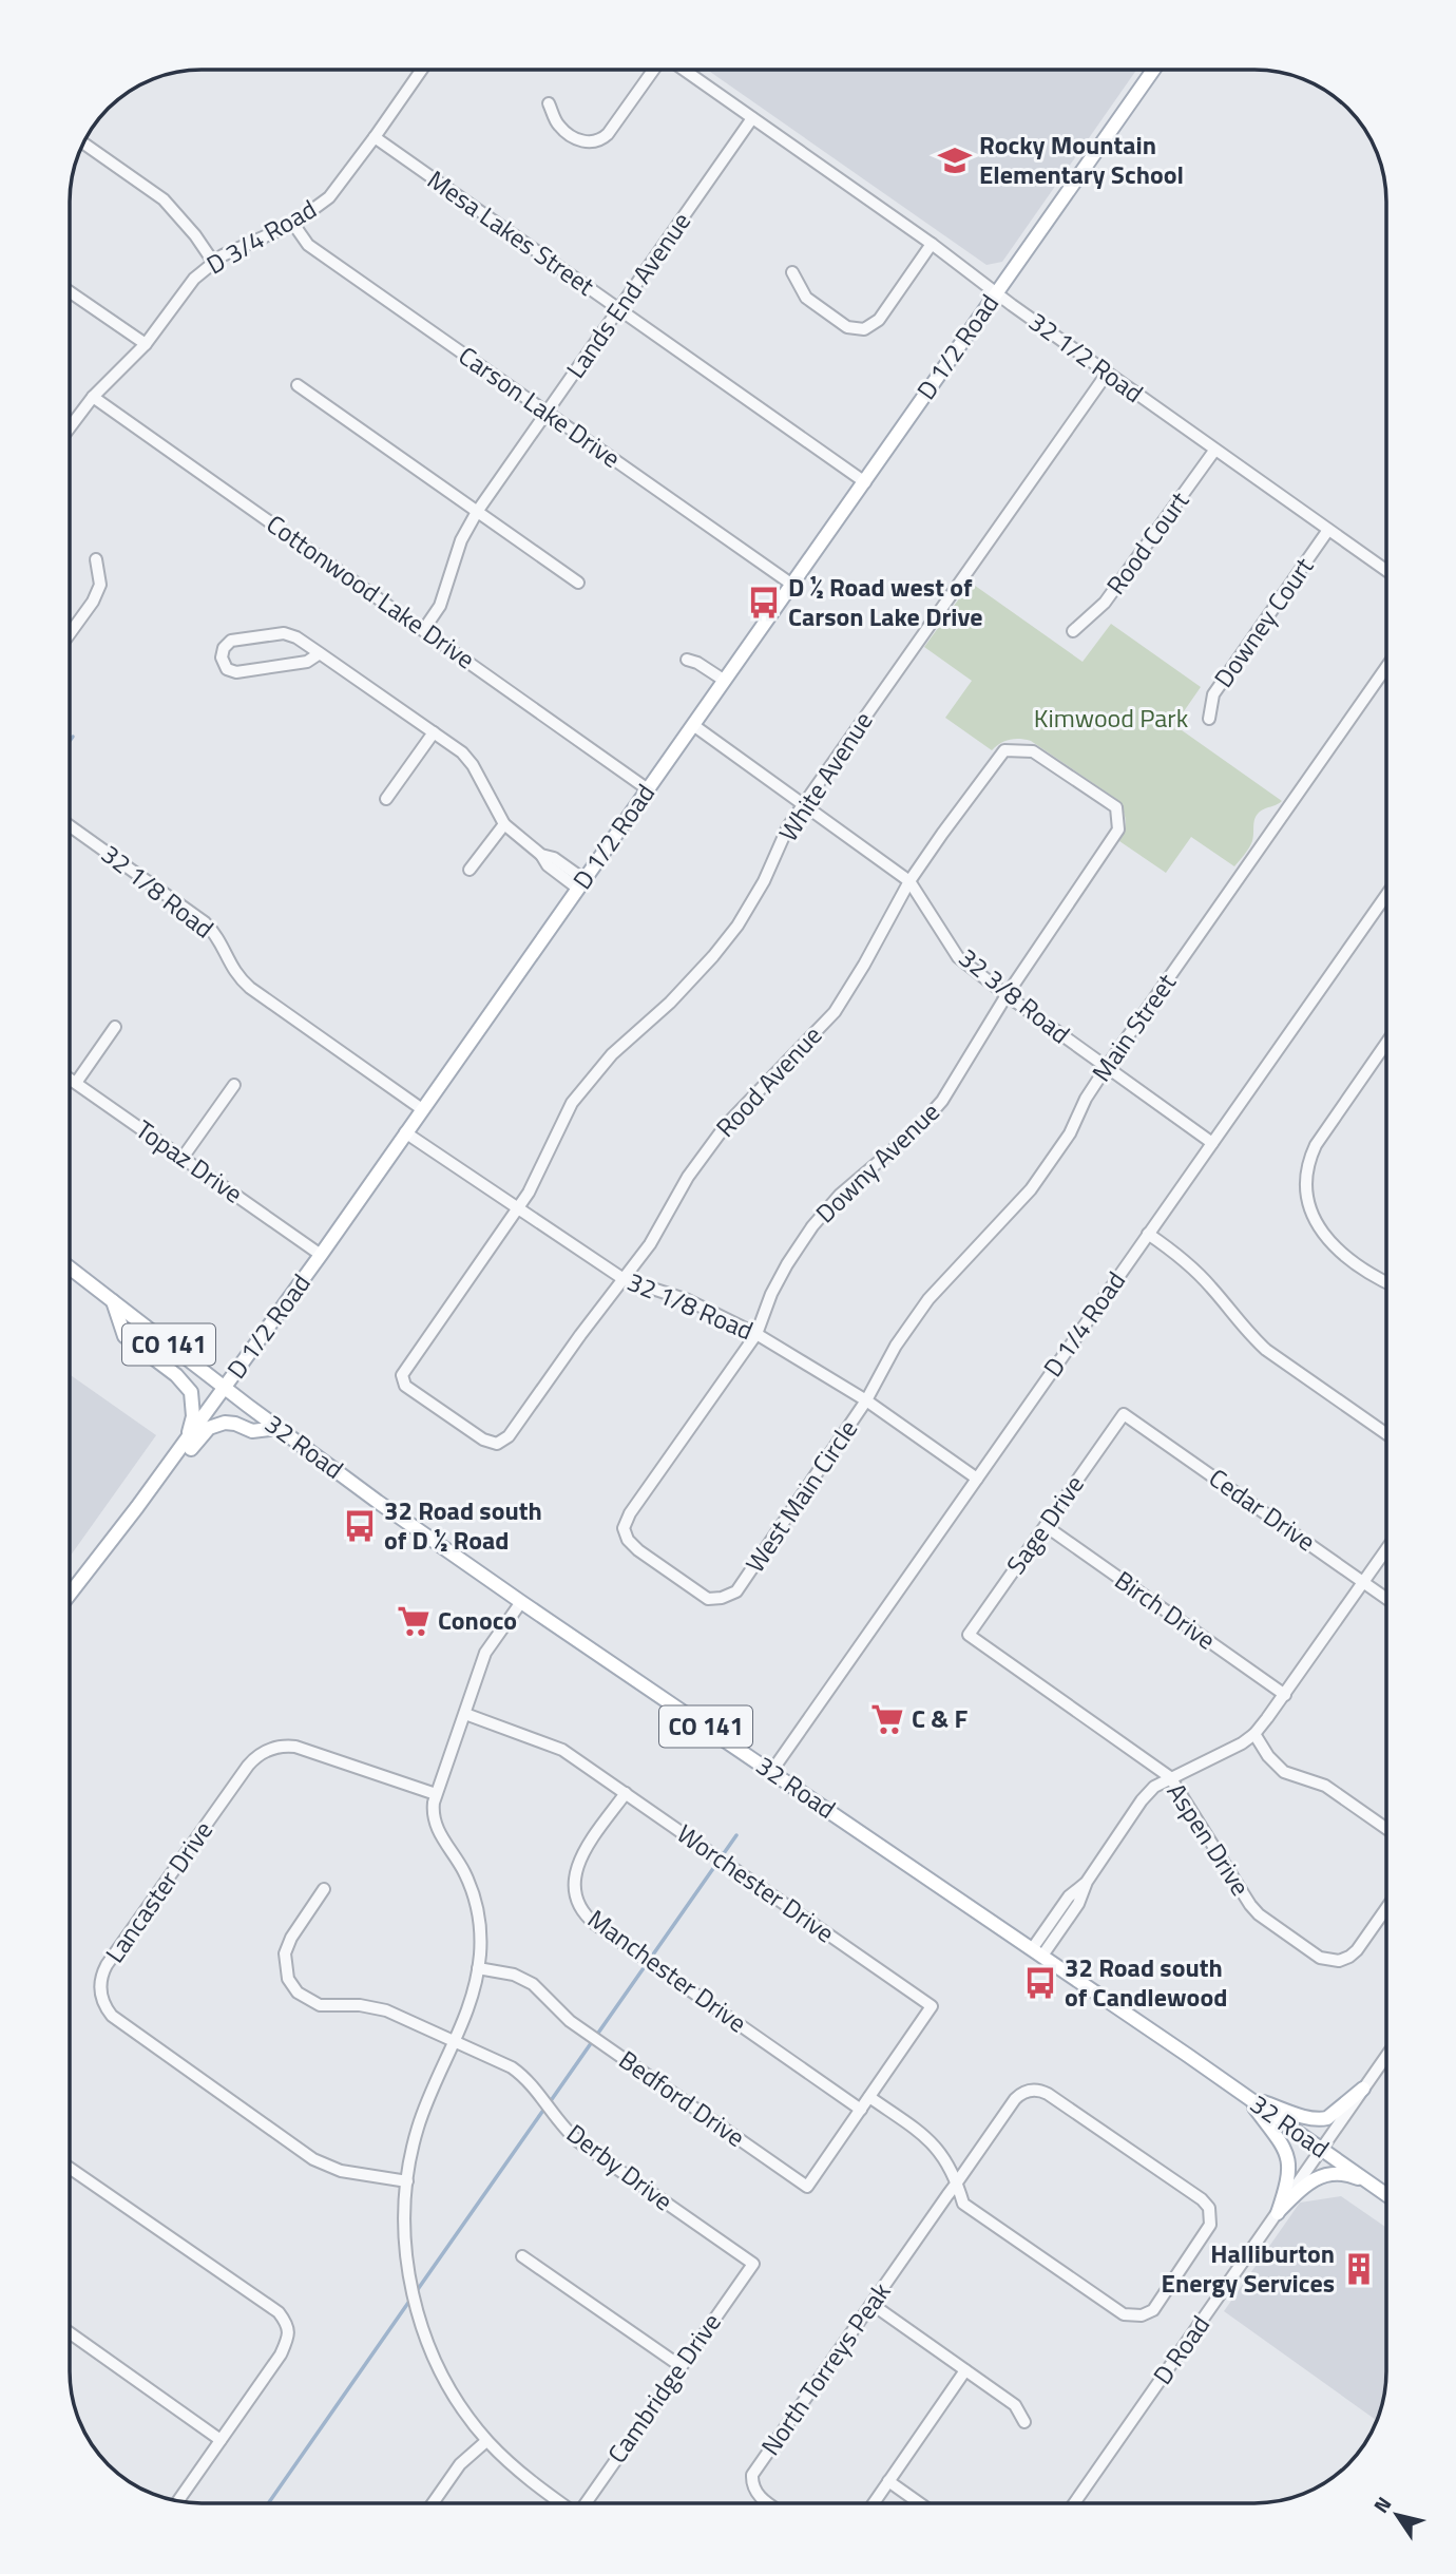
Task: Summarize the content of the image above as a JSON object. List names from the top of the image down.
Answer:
{
  "streets": {
    "main road": ["D 1/2 Road", "CO 141", "32 Road"],
    "street": [
      "Mesa Lakes Street",
      "D 3/4 Road",
      "Lands End Avenue",
      "32 1/2 Road",
      "Carson Lake Drive",
      "Rood Court",
      "Cottonwood Lake Drive",
      "Downey Court",
      "White Avenue",
      "32 1/8 Road",
      "32 3/8 Road",
      "Main Street",
      "Rood Avenue",
      "Topaz Drive",
      "Downy Avenue",
      "D 1/4 Road",
      "West Main Circle",
      "Cedar Drive",
      "Sage Drive",
      "Birch Drive",
      "Aspen Drive",
      "Worchester Drive",
      "Lancaster Drive",
      "Manchester Drive",
      "Bedford Drive",
      "Derby Drive",
      "D Road",
      "North Torreys Peak",
      "Cambridge Drive"
    ]
  },
  "crossings": [
    ["Mesa Lakes Street", "D 3/4 Road"],
    ["Mesa Lakes Street", "Lands End Avenue"],
    ["Mesa Lakes Street", "D 1/2 Road"],
    ["D 3/4 Road", "Carson Lake Drive"],
    ["D 3/4 Road", "Cottonwood Lake Drive"],
    ["Lands End Avenue", "32 1/2 Road"],
    ["Lands End Avenue", "Carson Lake Drive"],
    ["Lands End Avenue", "Cottonwood Lake Drive"],
    ["D 1/2 Road", "32 1/2 Road"],
    ["D 1/2 Road", "Carson Lake Drive"],
    ["D 1/2 Road", "Cottonwood Lake Drive"],
    ["D 1/2 Road", "32 1/8 Road"],
    ["D 1/2 Road", "32 3/8 Road"],
    ["D 1/2 Road", "Topaz Drive"],
    ["D 1/2 Road", "32 Road"],
    ["32 1/2 Road", "Rood Court"],
    ["32 1/2 Road", "Downey Court"],
    ["32 1/2 Road", "White Avenue"],
    ["White Avenue", "32 1/8 Road"],
    ["White Avenue", "32 3/8 Road"],
    ["White Avenue", "Rood Avenue"],
    ["32 1/8 Road", "Main Street"],
    ["32 1/8 Road", "Rood Avenue"],
    ["32 1/8 Road", "Downy Avenue"],
    ["32 1/8 Road", "D 1/4 Road"],
    ["32 1/8 Road", "West Main Circle"],
    ["32 3/8 Road", "Main Street"],
    ["32 3/8 Road", "Rood Avenue"],
    ["32 3/8 Road", "Downy Avenue"],
    ["32 3/8 Road", "D 1/4 Road"],
    ["Main Street", "West Main Circle"],
    ["Rood Avenue", "Downy Avenue"],
    ["Downy Avenue", "West Main Circle"],
    ["D 1/4 Road", "32 Road"],
    ["32 Road", "D Road"],
    ["Cedar Drive", "Sage Drive"],
    ["Sage Drive", "Birch Drive"],
    ["Sage Drive", "Aspen Drive"],
    ["Worchester Drive", "Manchester Drive"],
    ["Worchester Drive", "Bedford Drive"],
    ["Manchester Drive", "Bedford Drive"],
    ["Derby Drive", "Cambridge Drive"]
  ],
  "parks": ["Kimwood Park"],
  "places": {
    "school or university": ["Rocky Mountain Elementary School"],
    "bus stop": ["D ½ Road west of Carson Lake Drive", "32 Road south of D ½ Road", "32 Road south of Candlewood"],
    "supermarket": ["Conoco", "C & F"],
    "building": ["Halliburton Energy Services"]
  },
  "north": "top left"
}
